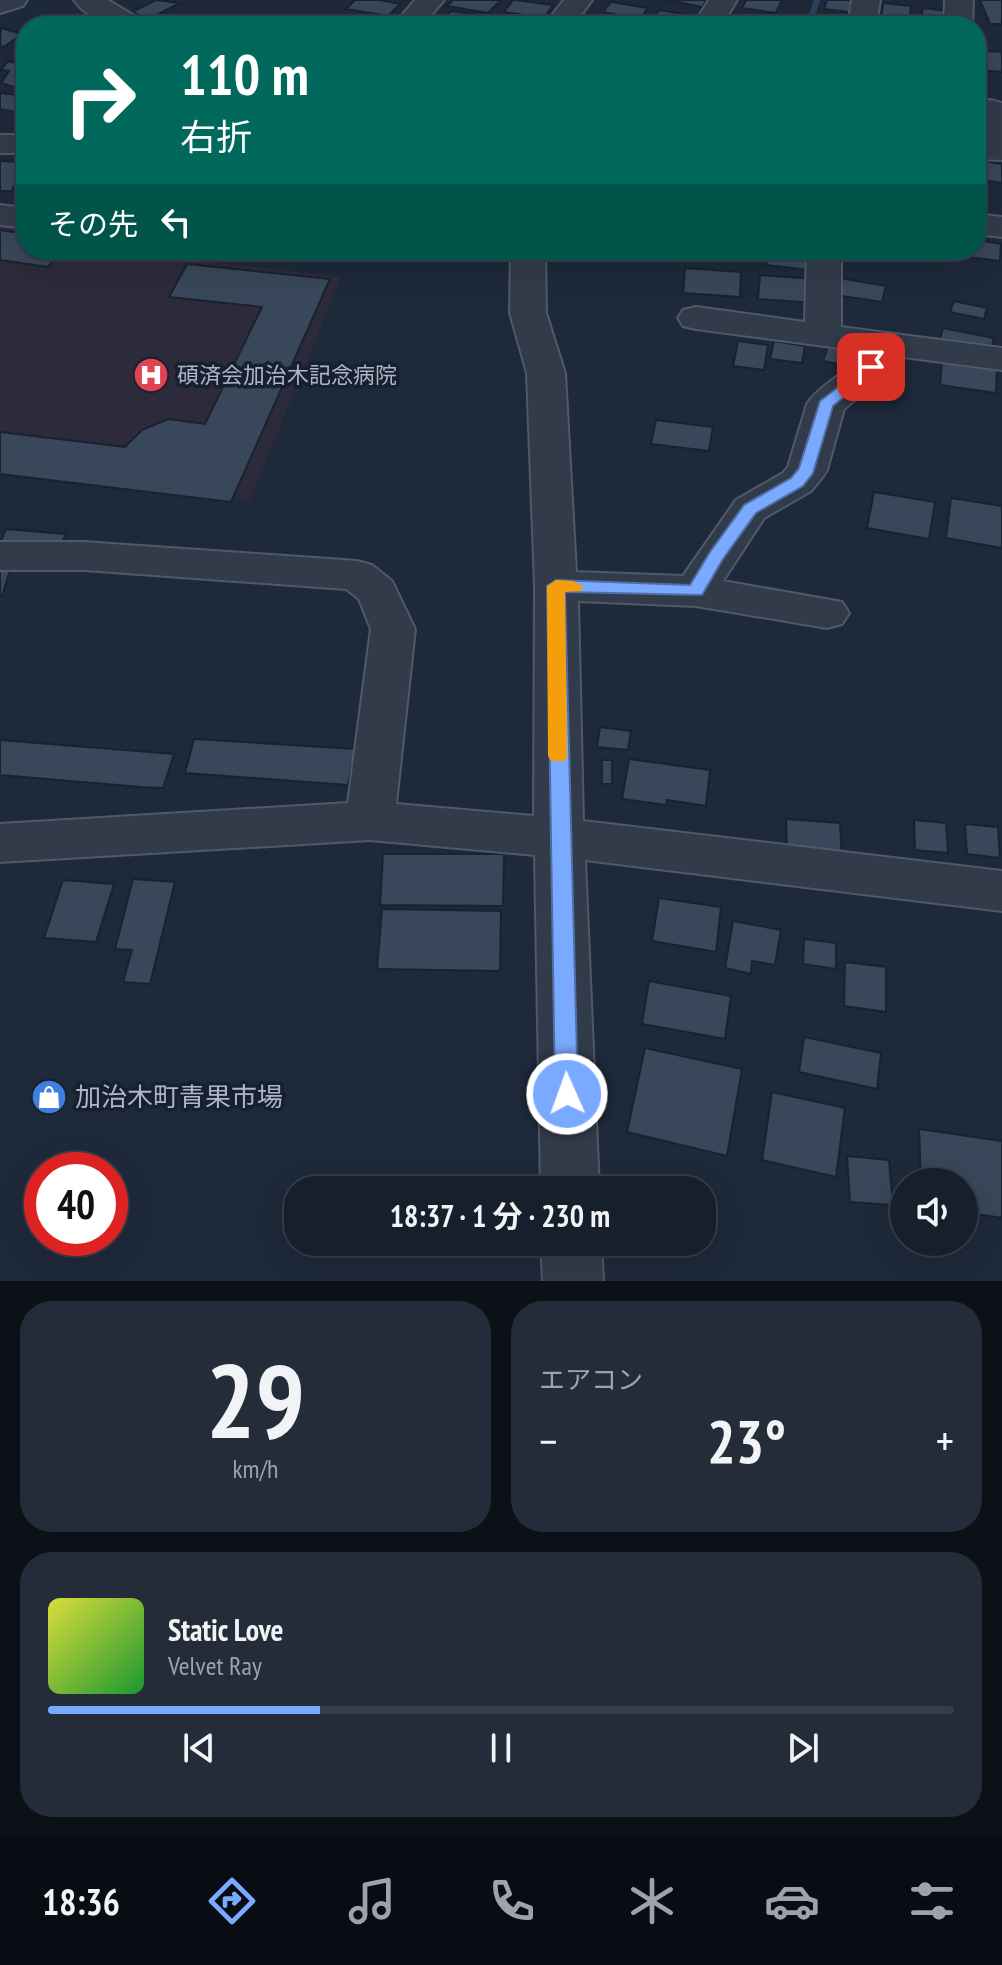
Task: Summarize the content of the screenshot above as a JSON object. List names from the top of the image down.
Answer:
{
  "places": {
    "hospital": ["碩済会加治木記念病院"],
    "shop": ["加治木町青果市場"]
  },
  "page": {
    "turn": ["110 m", "右折"],
    "then": "その先",
    "limit": "40",
    "trip": "18:37 · 1 分 · 230 m",
    "tile": [
      ["29", "km/h"],
      "エアコン"
    ],
    "heat": ["−", "23°", "+"],
    "song": ["Static Love", "Velvet Ray"],
    "tabs": "18:36"
  }
}
